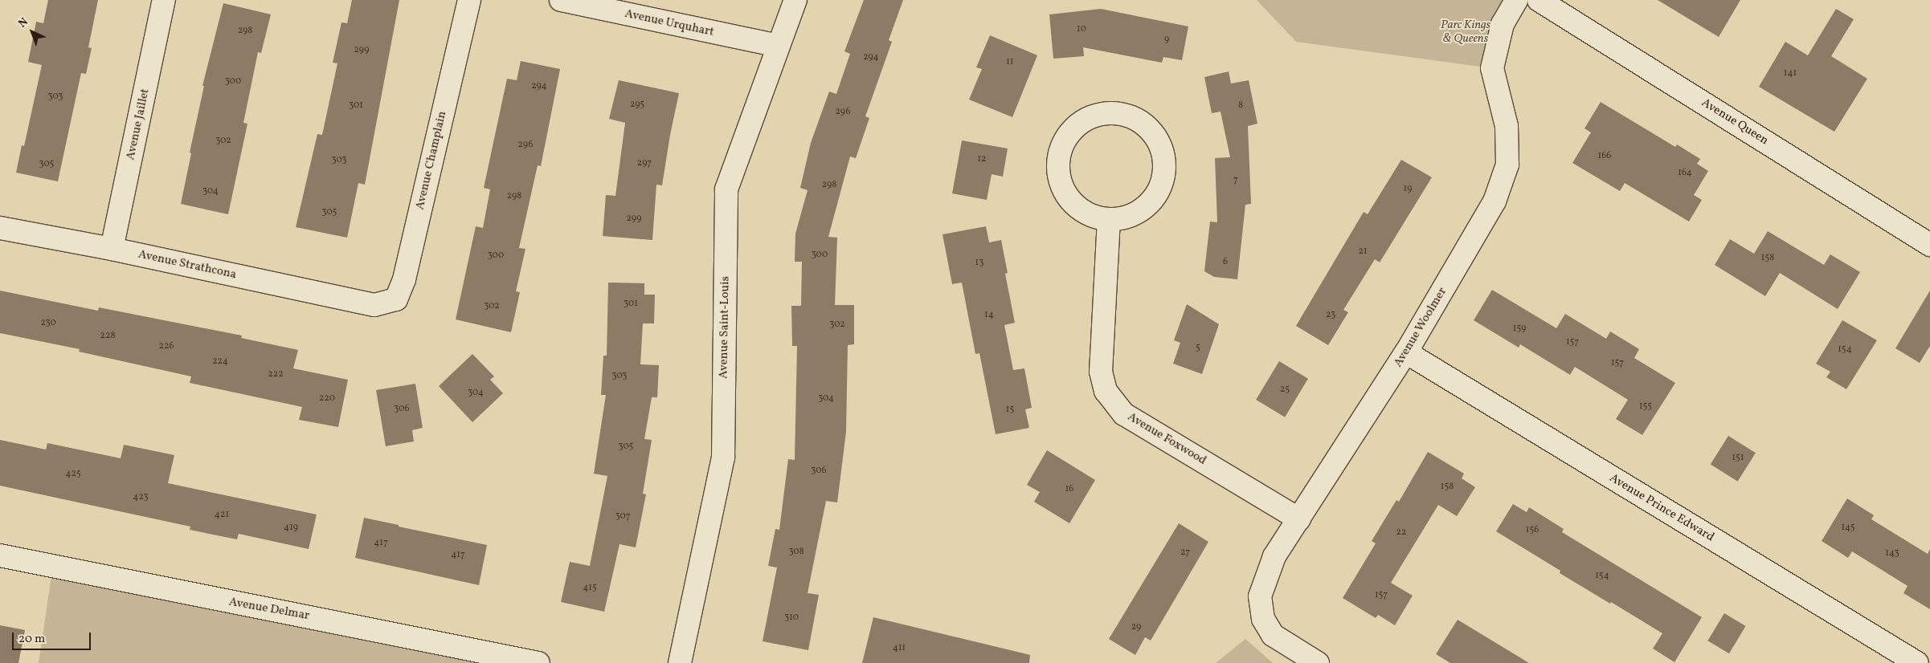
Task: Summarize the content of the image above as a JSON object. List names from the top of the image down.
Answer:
{
  "streets": {
    "street": [
      "Avenue Urquhart",
      "Avenue Queen",
      "Avenue Jaillet",
      "Avenue Champlain",
      "Avenue Strathcona",
      "Avenue Saint-Louis",
      "Avenue Woolmer",
      "Avenue Foxwood",
      "Avenue Prince Edward",
      "Avenue Delmar"
    ]
  },
  "crossings": [
    ["Avenue Urquhart", "Avenue Saint-Louis"],
    ["Avenue Jaillet", "Avenue Strathcona"],
    ["Avenue Champlain", "Avenue Strathcona"],
    ["Avenue Woolmer", "Avenue Foxwood"],
    ["Avenue Woolmer", "Avenue Prince Edward"]
  ],
  "parks": ["Parc Kings & Queens"],
  "house_numbers": [
    "10",
    "298",
    "9",
    "299",
    "294",
    "11",
    "141",
    "300",
    "294",
    "303",
    "295",
    "301",
    "8",
    "296",
    "302",
    "296",
    "166",
    "12",
    "303",
    "297",
    "305",
    "164",
    "7",
    "298",
    "19",
    "304",
    "298",
    "305",
    "299",
    "21",
    "300",
    "300",
    "158",
    "6",
    "13",
    "301",
    "302",
    "14",
    "23",
    "230",
    "302",
    "159",
    "228",
    "157",
    "226",
    "5",
    "154",
    "224",
    "157",
    "222",
    "303",
    "25",
    "304",
    "220",
    "304",
    "155",
    "306",
    "15",
    "305",
    "151",
    "306",
    "425",
    "158",
    "16",
    "423",
    "421",
    "307",
    "419",
    "145",
    "156",
    "22",
    "417",
    "308",
    "27",
    "143",
    "417",
    "154",
    "415",
    "157",
    "310",
    "29",
    "411"
  ],
  "scale_bar": "20 m",
  "north": "top left"
}
